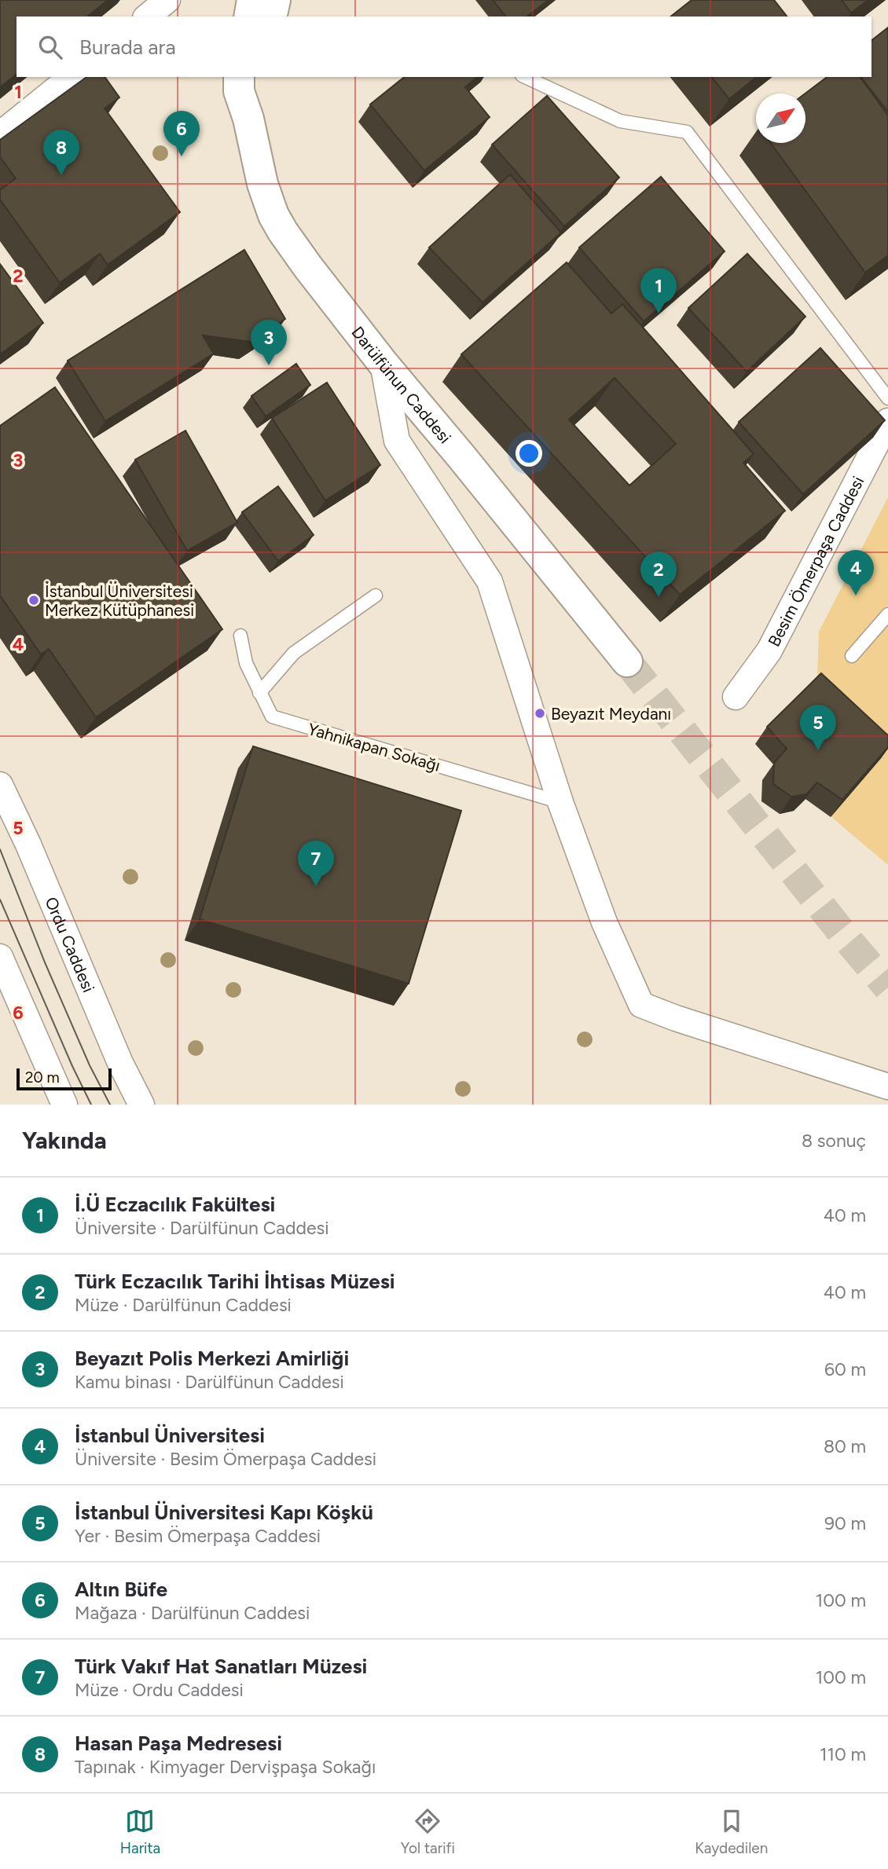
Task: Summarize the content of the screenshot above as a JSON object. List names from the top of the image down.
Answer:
{
  "streets": {
    "main road": ["Darülfünun Caddesi"],
    "street": ["Besim Ömerpaşa Caddesi", "Ordu Caddesi"],
    "lane": ["Yahnikapan Sokağı"]
  },
  "places": ["İstanbul Üniversitesi Merkez Kütüphanesi", "Beyazıt Meydanı"],
  "scale_bar": "20 m",
  "north": "top right",
  "page": {
    "search": "Burada ara",
    "pins": [
      "6",
      "8",
      "1",
      "3",
      "4",
      "2",
      "5",
      "7"
    ],
    "scale": "20 m",
    "heading": ["Yakında", "8 sonuç"],
    "list": [
      {
        "mark": "1",
        "name": "İ.Ü Eczacılık Fakültesi",
        "note": "Üniversite · Darülfünun Caddesi",
        "value": "40 m"
      },
      {
        "mark": "2",
        "name": "Türk Eczacılık Tarihi İhtisas Müzesi",
        "note": "Müze · Darülfünun Caddesi",
        "value": "40 m"
      },
      {
        "mark": "3",
        "name": "Beyazıt Polis Merkezi Amirliği",
        "note": "Kamu binası · Darülfünun Caddesi",
        "value": "60 m"
      },
      {
        "mark": "4",
        "name": "İstanbul Üniversitesi",
        "note": "Üniversite · Besim Ömerpaşa Caddesi",
        "value": "80 m"
      },
      {
        "mark": "5",
        "name": "İstanbul Üniversitesi Kapı Köşkü",
        "note": "Yer · Besim Ömerpaşa Caddesi",
        "value": "90 m"
      },
      {
        "mark": "6",
        "name": "Altın Büfe",
        "note": "Mağaza · Darülfünun Caddesi",
        "value": "100 m"
      },
      {
        "mark": "7",
        "name": "Türk Vakıf Hat Sanatları Müzesi",
        "note": "Müze · Ordu Caddesi",
        "value": "100 m"
      },
      {
        "mark": "8",
        "name": "Hasan Paşa Medresesi",
        "note": "Tapınak · Kimyager Dervişpaşa Sokağı",
        "value": "110 m"
      }
    ],
    "nav": ["Harita", "Yol tarifi", "Kaydedilen"]
  },
  "grid": {
    "rows": [
      "1",
      "2",
      "3",
      "4",
      "5",
      "6"
    ]
  }
}
